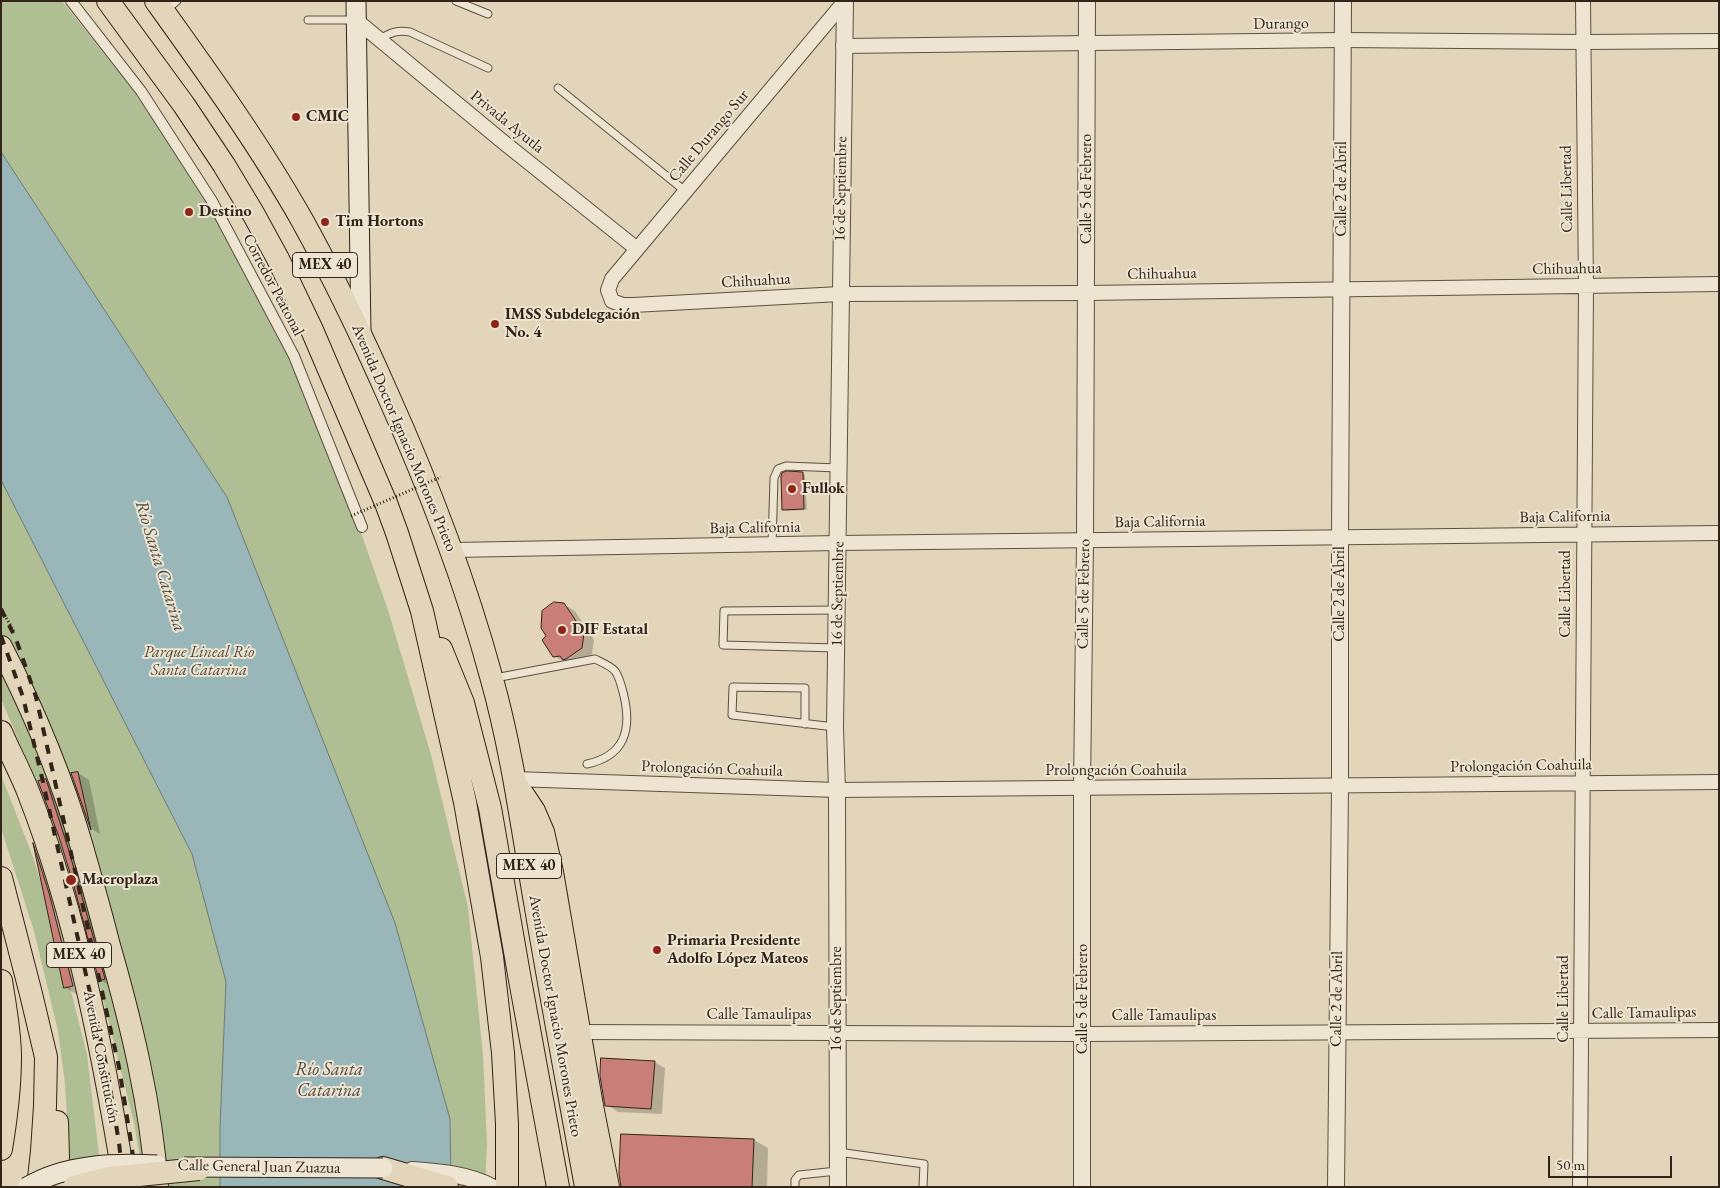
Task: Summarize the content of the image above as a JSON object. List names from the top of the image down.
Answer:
{
  "streets": {
    "highway": ["MEX 40", "Avenida Doctor Ignacio Morones Prieto", "Avenida Constitución"],
    "main road": ["Calle General Juan Zuazua"],
    "street": [
      "Durango",
      "Privada Ayutla",
      "Calle Durango Sur",
      "16 de Septiembre",
      "Calle 5 de Febrero",
      "Calle 2 de Abril",
      "Calle Libertad",
      "Chihuahua",
      "Corredor Peatonal",
      "Baja California",
      "Prolongación Coahuila",
      "Calle Tamaulipas"
    ]
  },
  "crossings": [
    ["Durango", "16 de Septiembre"],
    ["Durango", "Calle 5 de Febrero"],
    ["Durango", "Calle 2 de Abril"],
    ["Durango", "Calle Libertad"],
    ["Privada Ayutla", "Calle Durango Sur"],
    ["Calle Durango Sur", "16 de Septiembre"],
    ["Calle Durango Sur", "Chihuahua"],
    ["16 de Septiembre", "Chihuahua"],
    ["16 de Septiembre", "Baja California"],
    ["16 de Septiembre", "Prolongación Coahuila"],
    ["16 de Septiembre", "Calle Tamaulipas"],
    ["Calle 5 de Febrero", "Chihuahua"],
    ["Calle 5 de Febrero", "Baja California"],
    ["Calle 5 de Febrero", "Prolongación Coahuila"],
    ["Calle 5 de Febrero", "Calle Tamaulipas"],
    ["Calle 2 de Abril", "Chihuahua"],
    ["Calle 2 de Abril", "Baja California"],
    ["Calle 2 de Abril", "Prolongación Coahuila"],
    ["Calle 2 de Abril", "Calle Tamaulipas"],
    ["Calle Libertad", "Chihuahua"],
    ["Calle Libertad", "Baja California"],
    ["Calle Libertad", "Prolongación Coahuila"],
    ["Calle Libertad", "Calle Tamaulipas"],
    ["Avenida Doctor Ignacio Morones Prieto", "Baja California"],
    ["Avenida Doctor Ignacio Morones Prieto", "Prolongación Coahuila"]
  ],
  "water": ["Río Santa Catarina"],
  "parks": ["Parque Lineal Río Santa Catarina"],
  "places": [
    "CMIC",
    "Destino",
    "Tim Hortons",
    "IMSS Subdelegación No. 4",
    "Fullok",
    "DIF Estatal",
    "Macroplaza",
    "Primaria Presidente Adolfo López Mateos"
  ],
  "scale_bar": "50 m"
}
